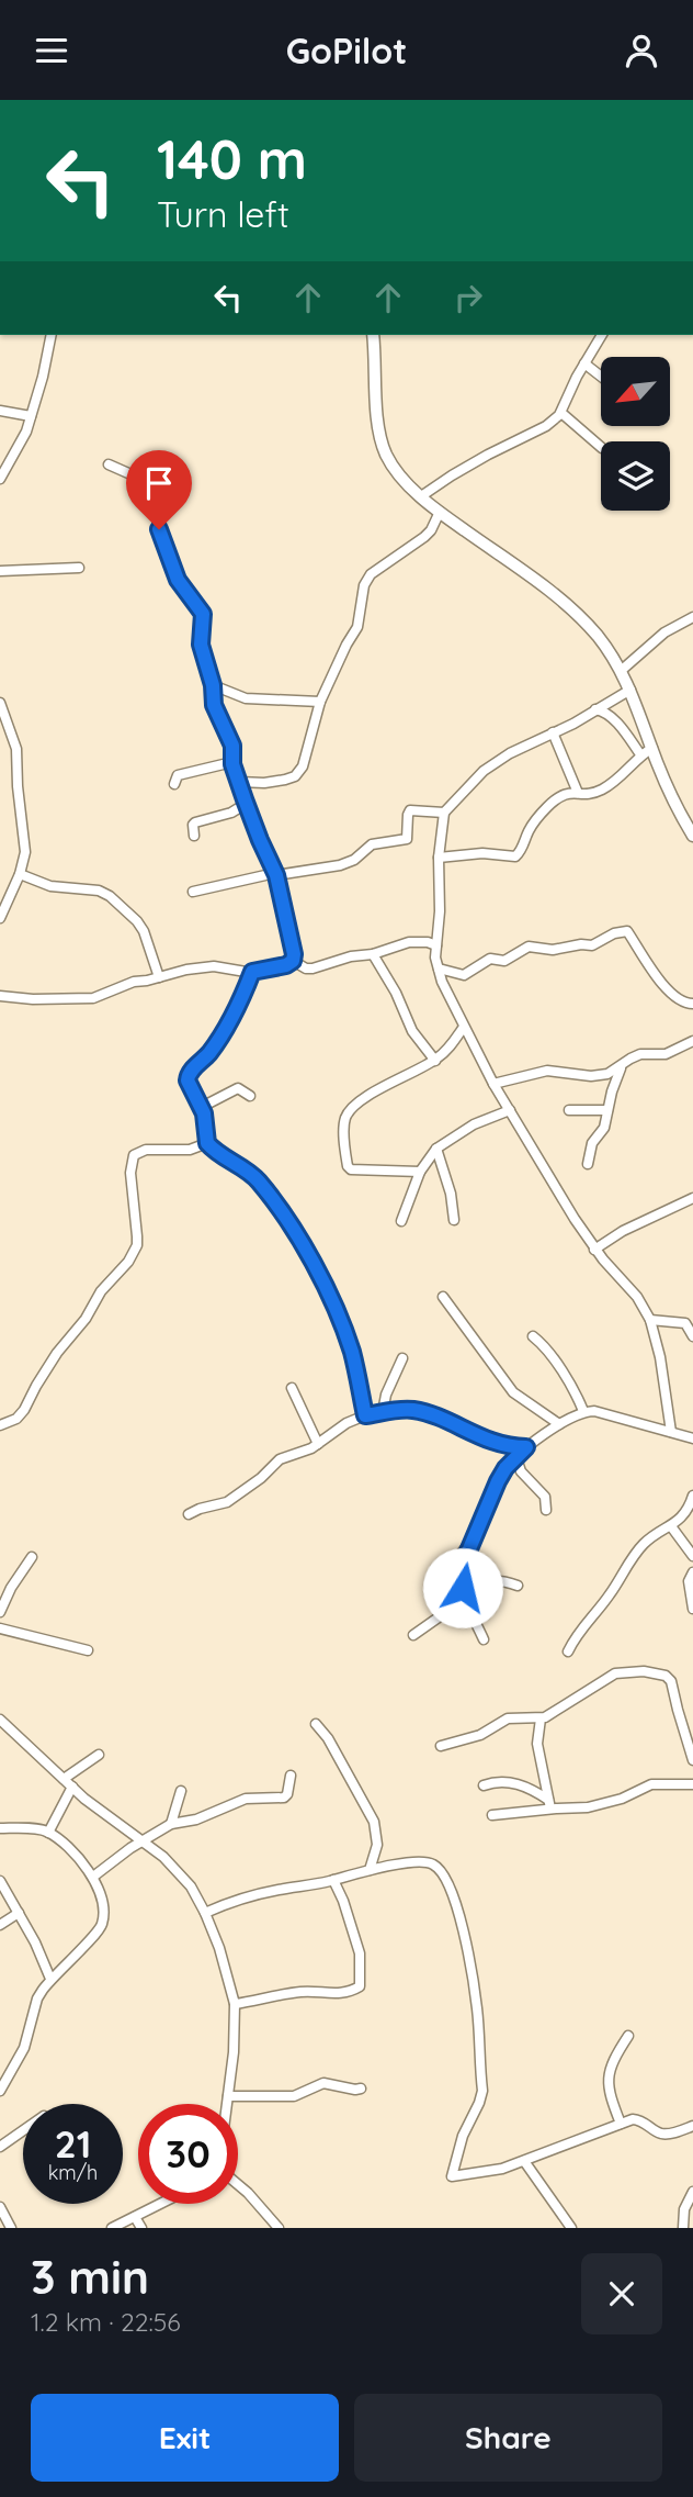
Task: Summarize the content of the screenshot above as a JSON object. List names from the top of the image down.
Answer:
{
  "north": "bottom left",
  "page": {
    "header": "GoPilot",
    "turn": ["140 m", "Turn left"],
    "speed": "21 km/h",
    "limit": "30",
    "heading": ["3 min", "1.2 km · 22:56"],
    "buttons": ["Exit", "Share"]
  }
}
